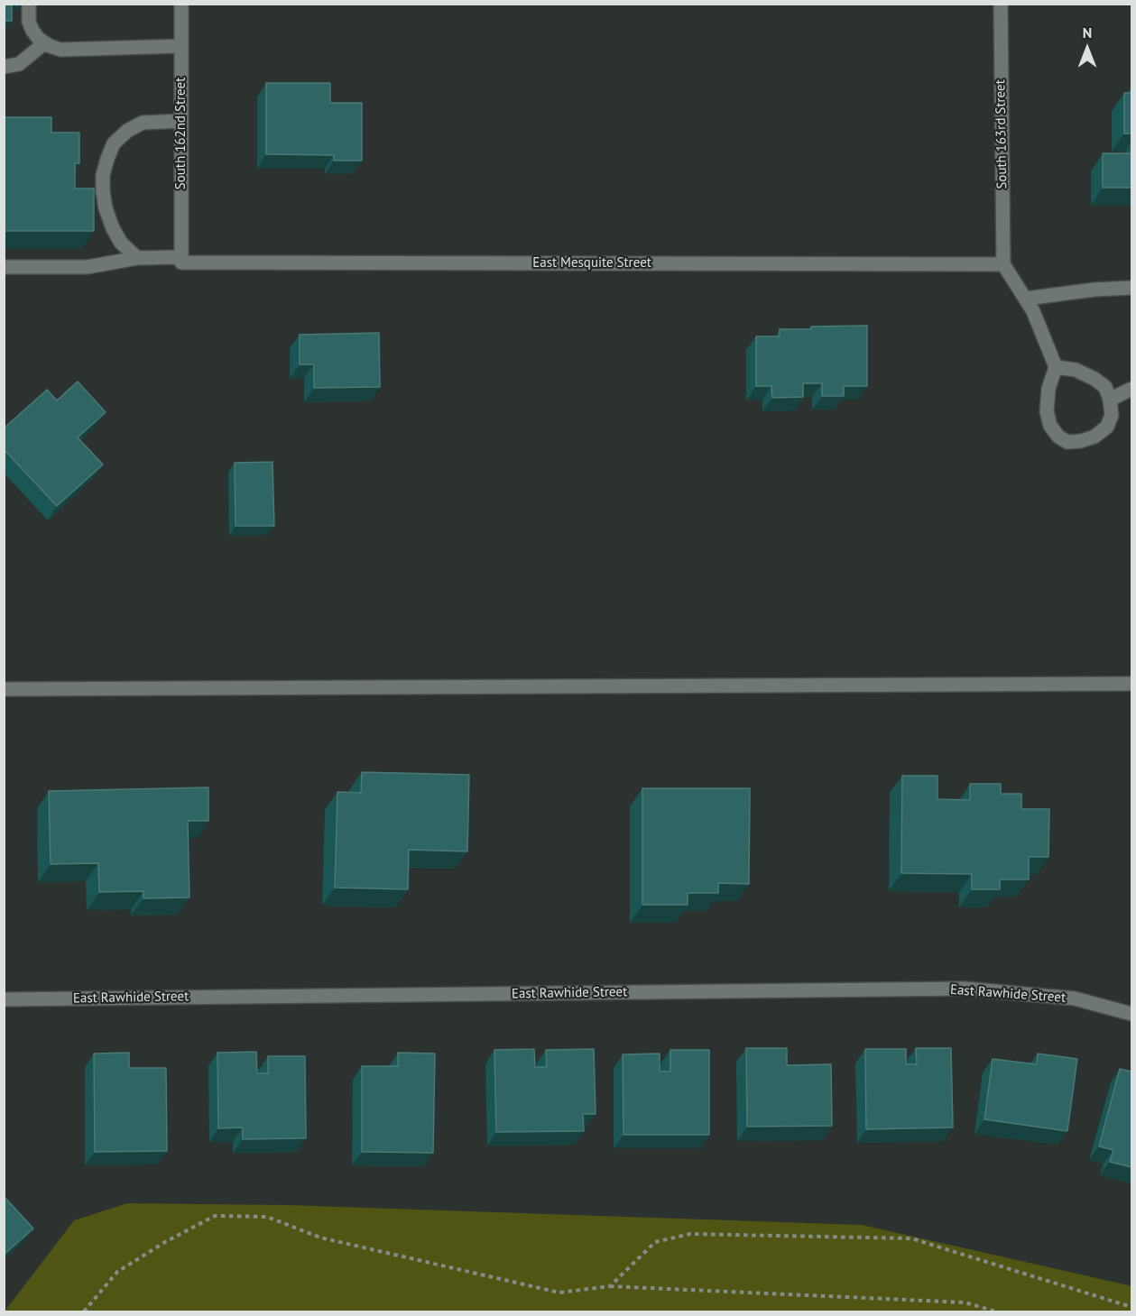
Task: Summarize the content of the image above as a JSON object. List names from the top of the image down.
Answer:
{
  "streets": {
    "street": [
      "South 162nd Street",
      "South 163rd Street",
      "East Mesquite Street",
      "East Rawhide Street"
    ]
  },
  "crossings": [
    ["South 162nd Street", "East Mesquite Street"],
    ["South 163rd Street", "East Mesquite Street"]
  ],
  "north": "top"
}
